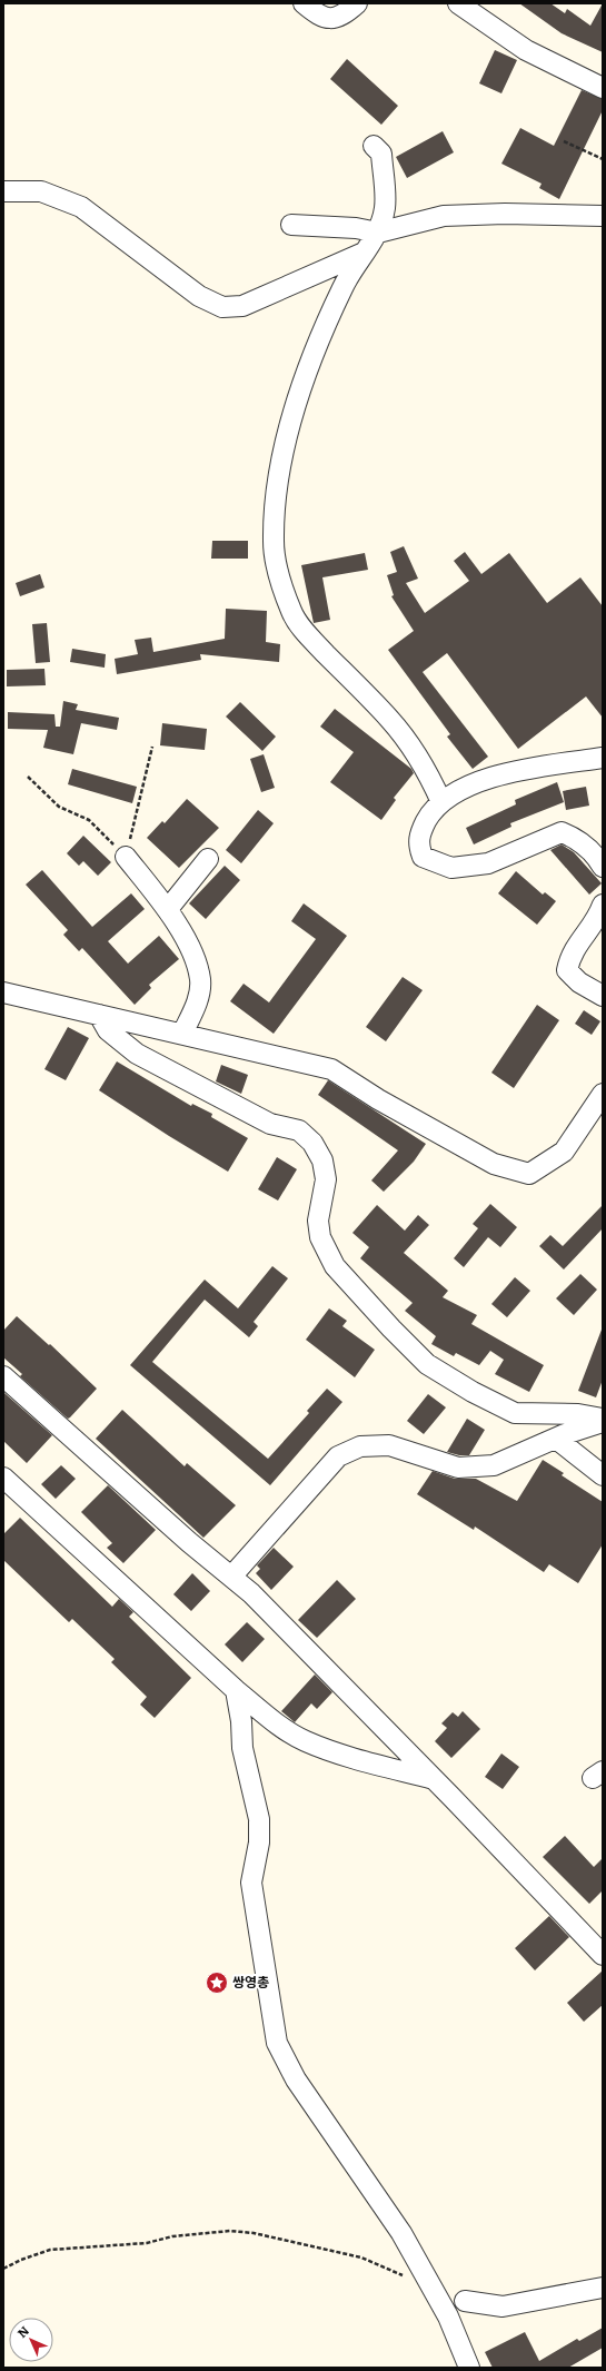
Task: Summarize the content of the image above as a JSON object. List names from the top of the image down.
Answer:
{
  "places": {
    "place": ["쌍영총"]
  },
  "north": "top left"
}
